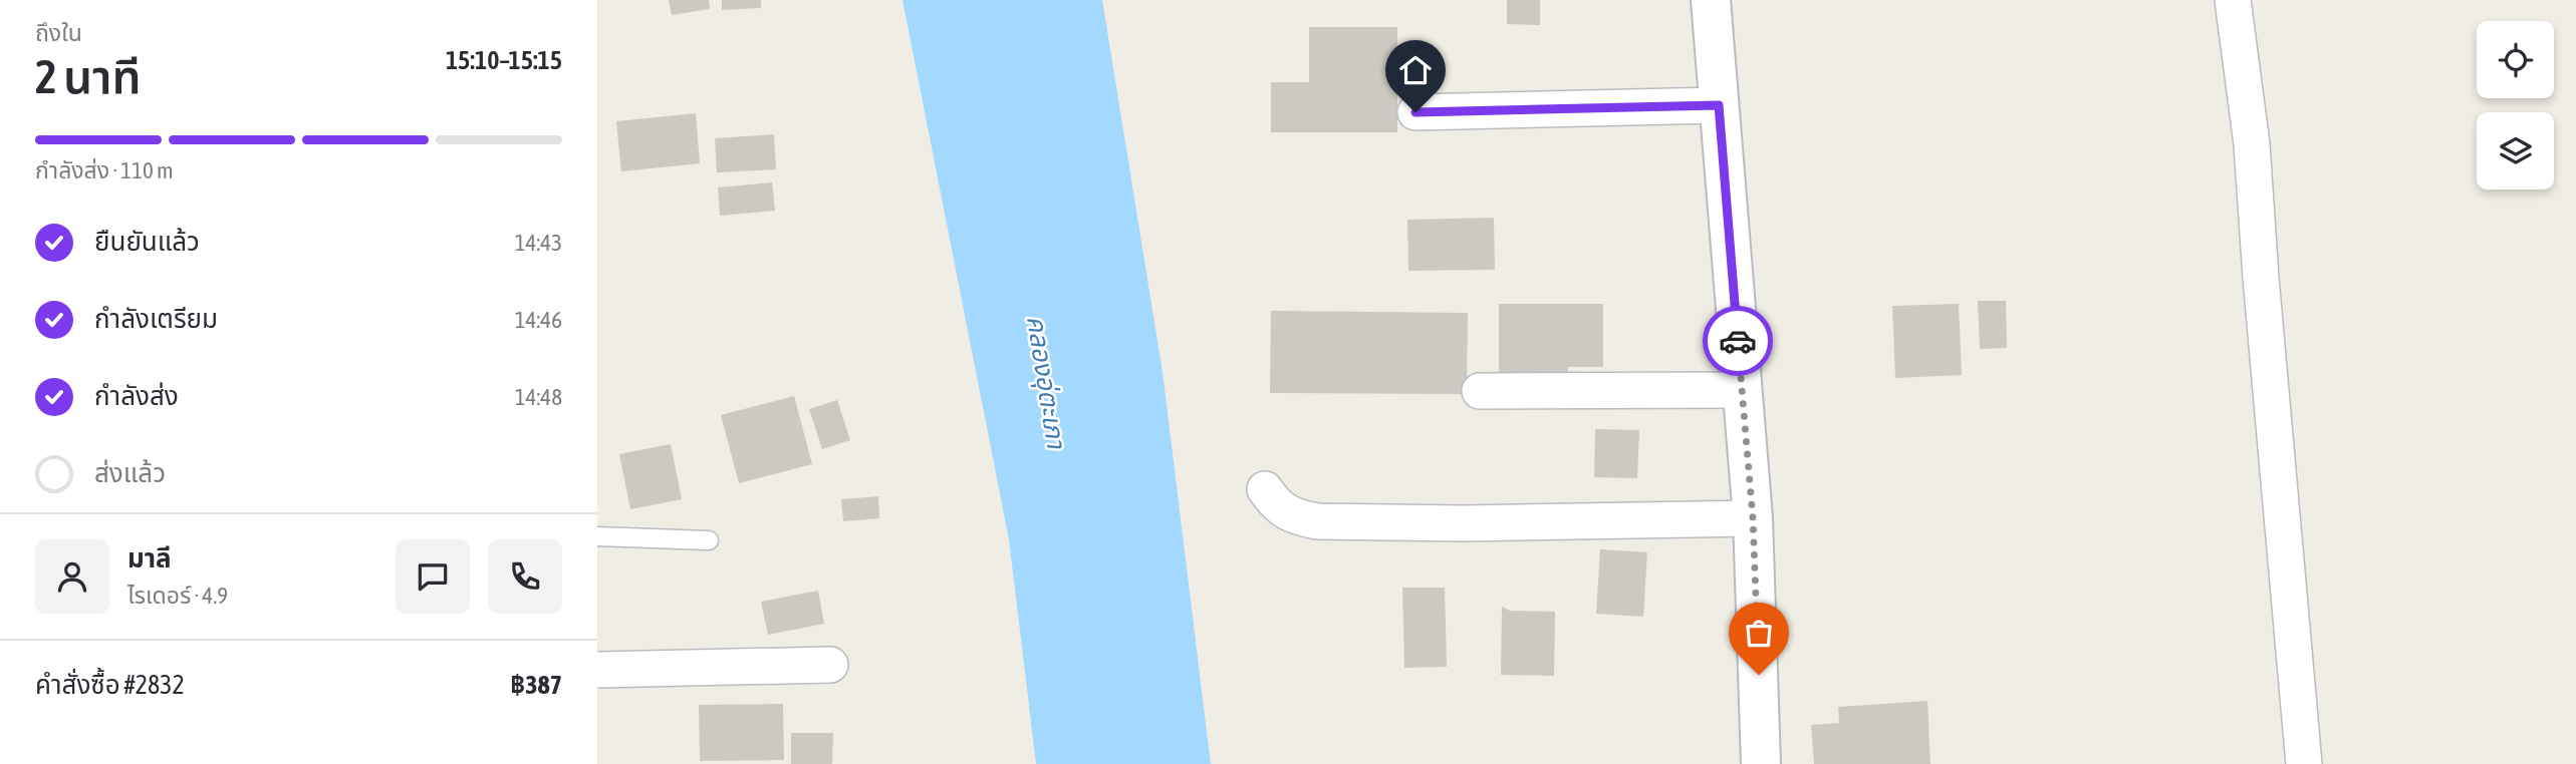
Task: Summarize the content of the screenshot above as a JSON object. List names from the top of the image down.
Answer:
{
  "water": ["คลองอุ่ตะเภา"],
  "page": {
    "heading": ["2 นาที", "ถึงใน", "15:10–15:15"],
    "panel": [
      "มาลี",
      "ไรเดอร์ · 4.9",
      "คำสั่งซื้อ #2832",
      "฿387"
    ],
    "bar": "กำลังส่ง · 110 m",
    "list": [
      ["ยืนยันแล้ว", "14:43"],
      ["กำลังเตรียม", "14:46"],
      ["กำลังส่ง", "14:48"],
      "ส่งแล้ว"
    ]
  }
}
